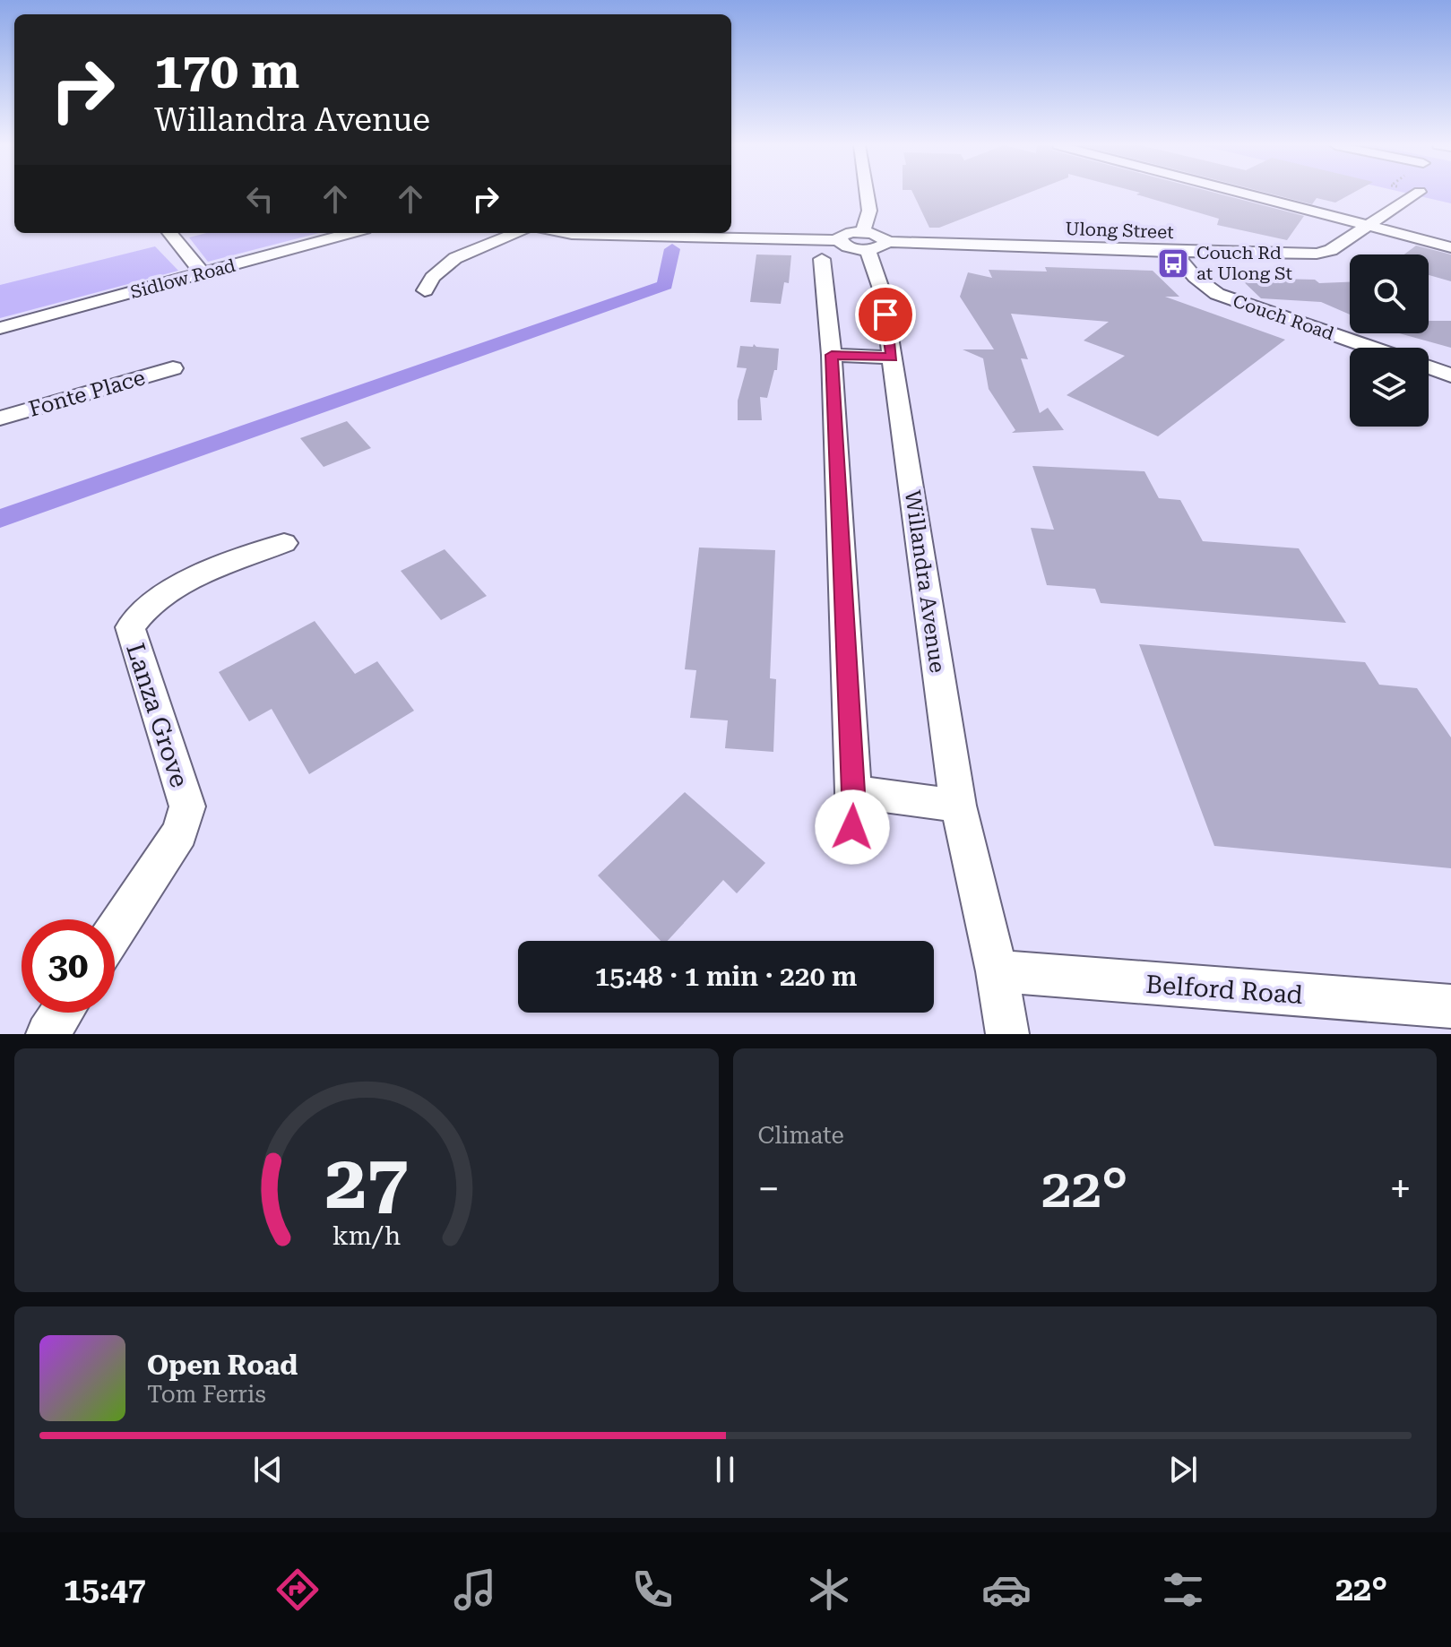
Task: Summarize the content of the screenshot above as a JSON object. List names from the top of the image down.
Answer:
{
  "streets": {
    "street": [
      "Ulong Street",
      "Sidlow Road",
      "Couch Road",
      "Fonte Place",
      "Willandra Avenue",
      "Lanza Grove",
      "Belford Road"
    ]
  },
  "crossings": [
    ["Ulong Street", "Couch Road"],
    ["Ulong Street", "Willandra Avenue"],
    ["Willandra Avenue", "Belford Road"]
  ],
  "places": {
    "bus stop": ["Couch Rd at Ulong St"]
  },
  "page": {
    "turn": ["170 m", "Willandra Avenue"],
    "limit": "30",
    "trip": "15:48 · 1 min · 220 m",
    "tile": "Climate",
    "heat": ["−", "22°", "+"],
    "song": ["Open Road", "Tom Ferris"],
    "tabs": ["15:47", "22°"],
    "gauge": ["27", "km/h"]
  }
}
